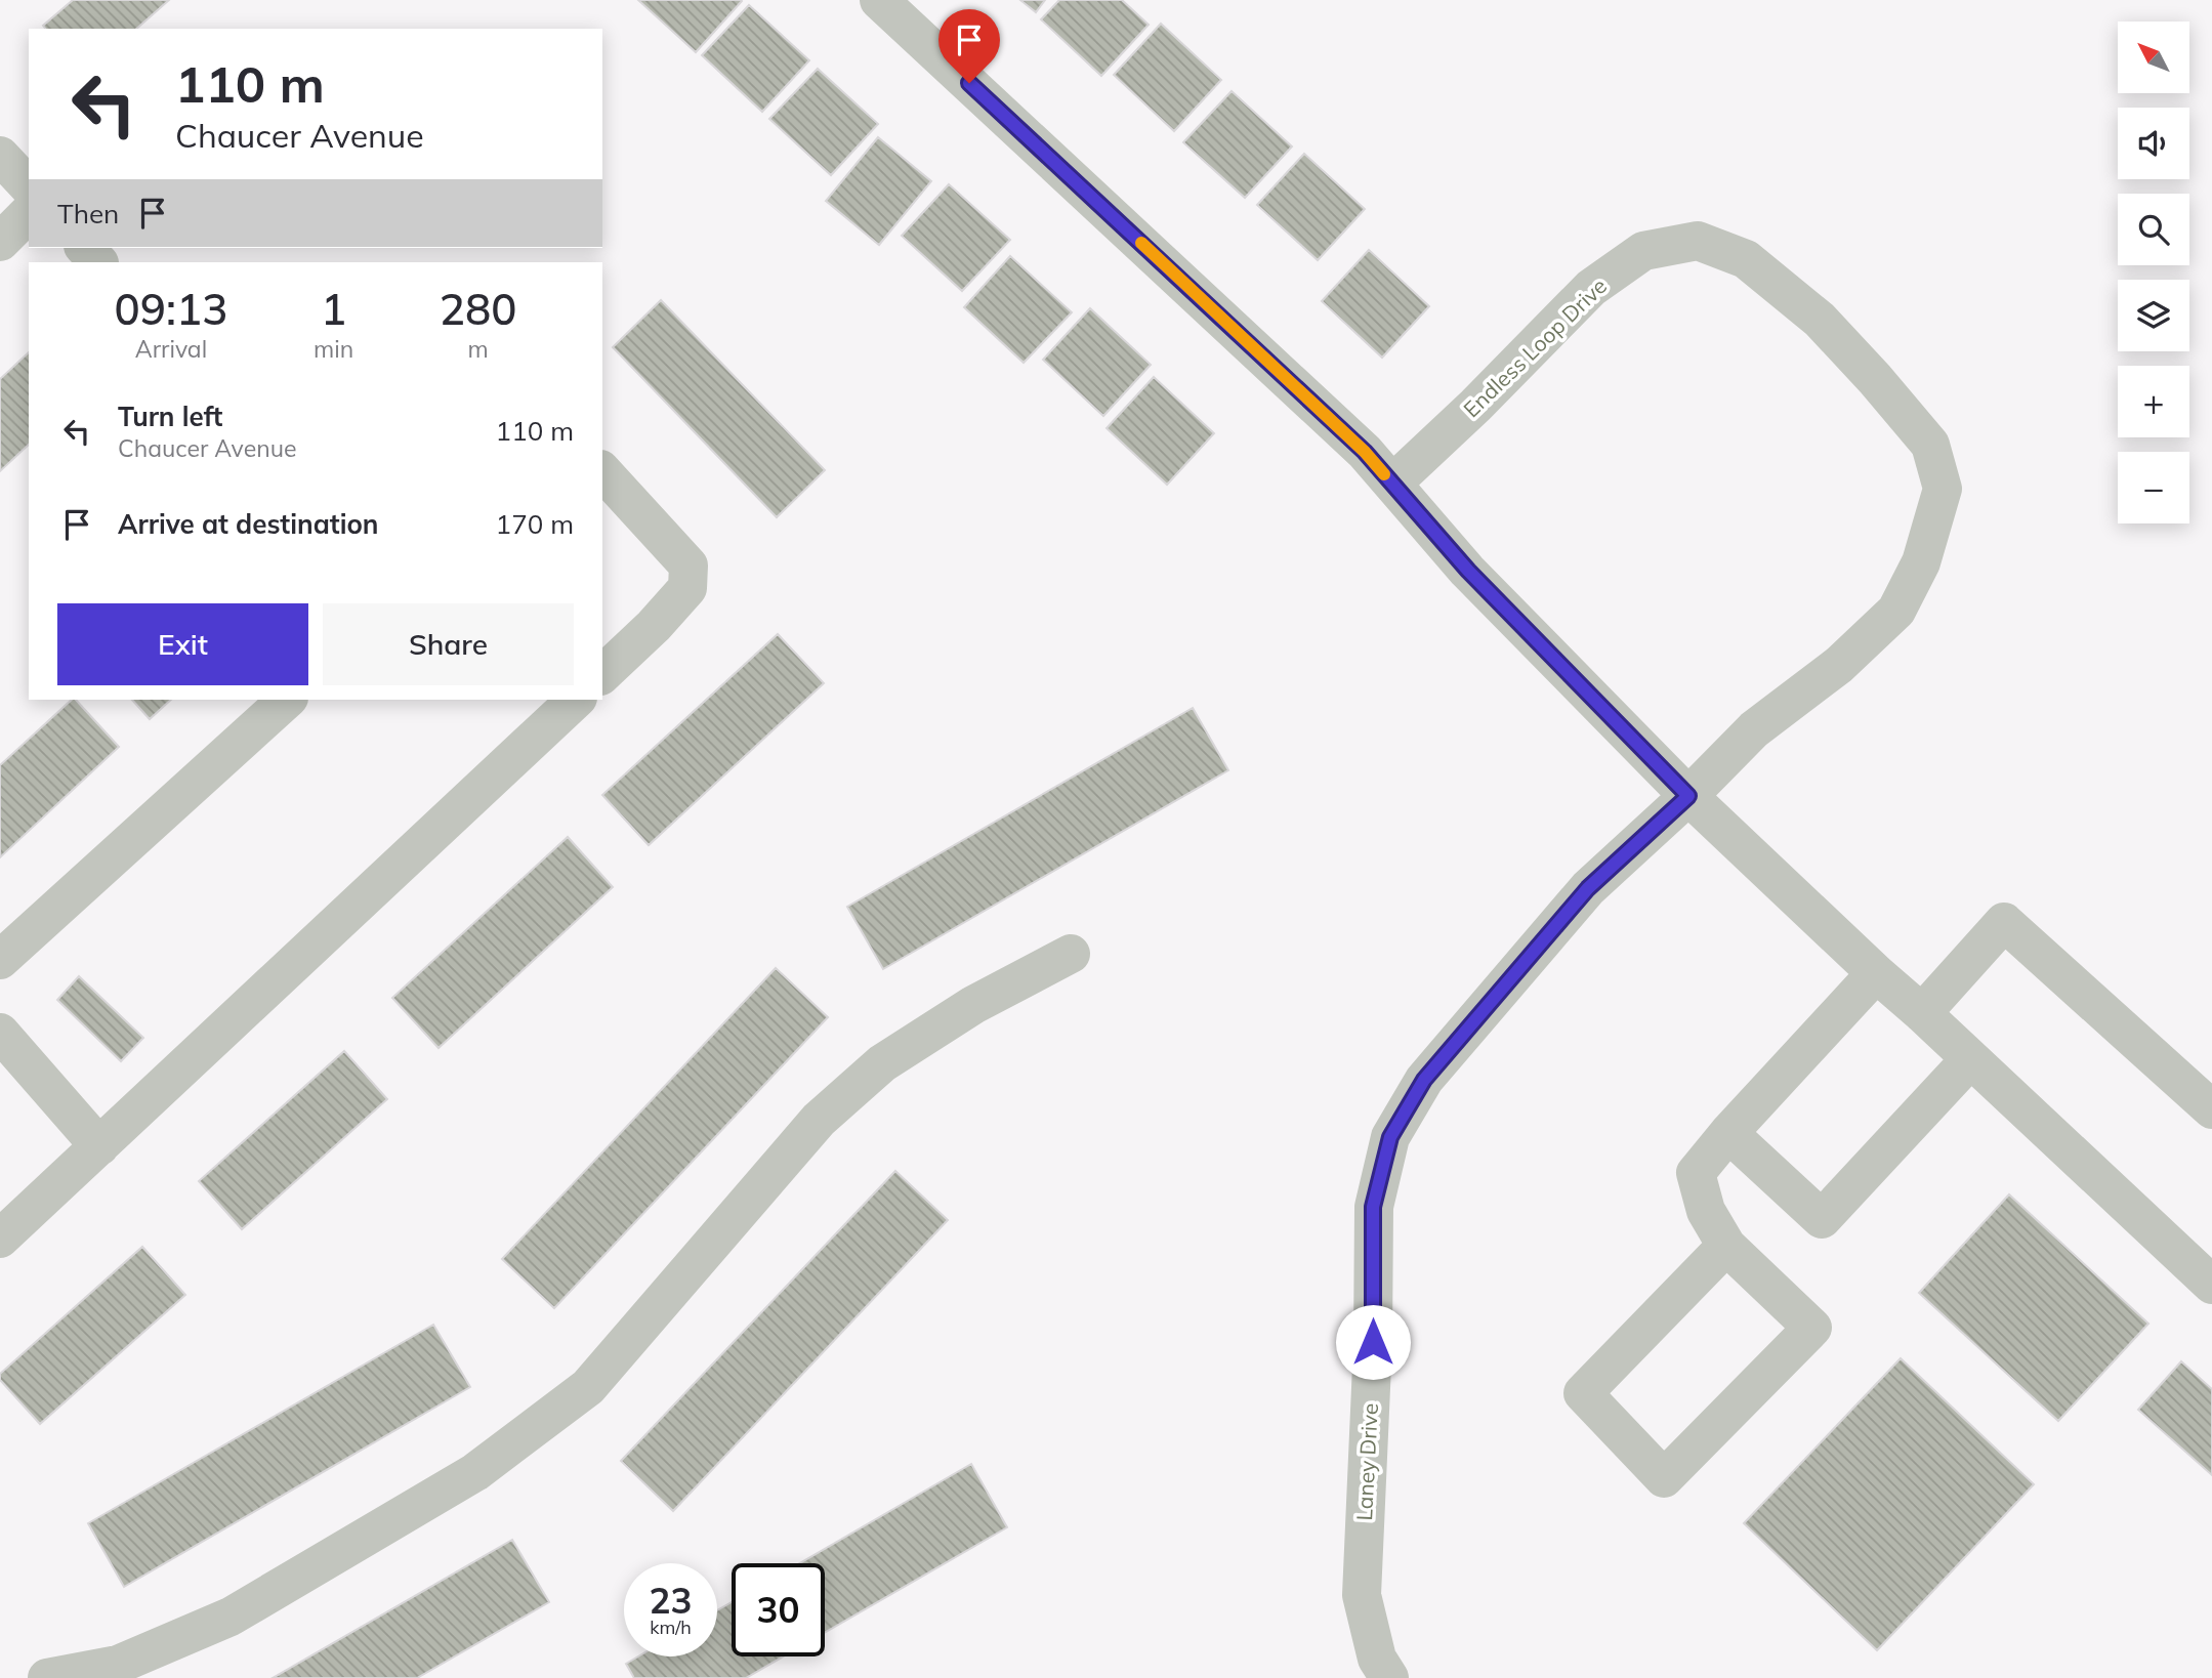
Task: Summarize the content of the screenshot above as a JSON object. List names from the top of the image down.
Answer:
{
  "streets": {
    "street": ["Endless Loop Drive", "Laney Drive"]
  },
  "crossings": [
    ["Endless Loop Drive", "Laney Drive"]
  ],
  "north": "top left",
  "page": {
    "map_buttons": ["+", "−"],
    "turn": ["110 m", "Chaucer Avenue"],
    "then": "Then",
    "eta": [
      "09:13",
      "Arrival",
      "1",
      "min",
      "280",
      "m"
    ],
    "list": [
      {
        "name": "Turn left",
        "note": "Chaucer Avenue",
        "value": "110 m"
      },
      {
        "name": "Arrive at destination",
        "value": "170 m"
      }
    ],
    "buttons": ["Exit", "Share"],
    "speed": "23 km/h",
    "limit": "30"
  }
}
